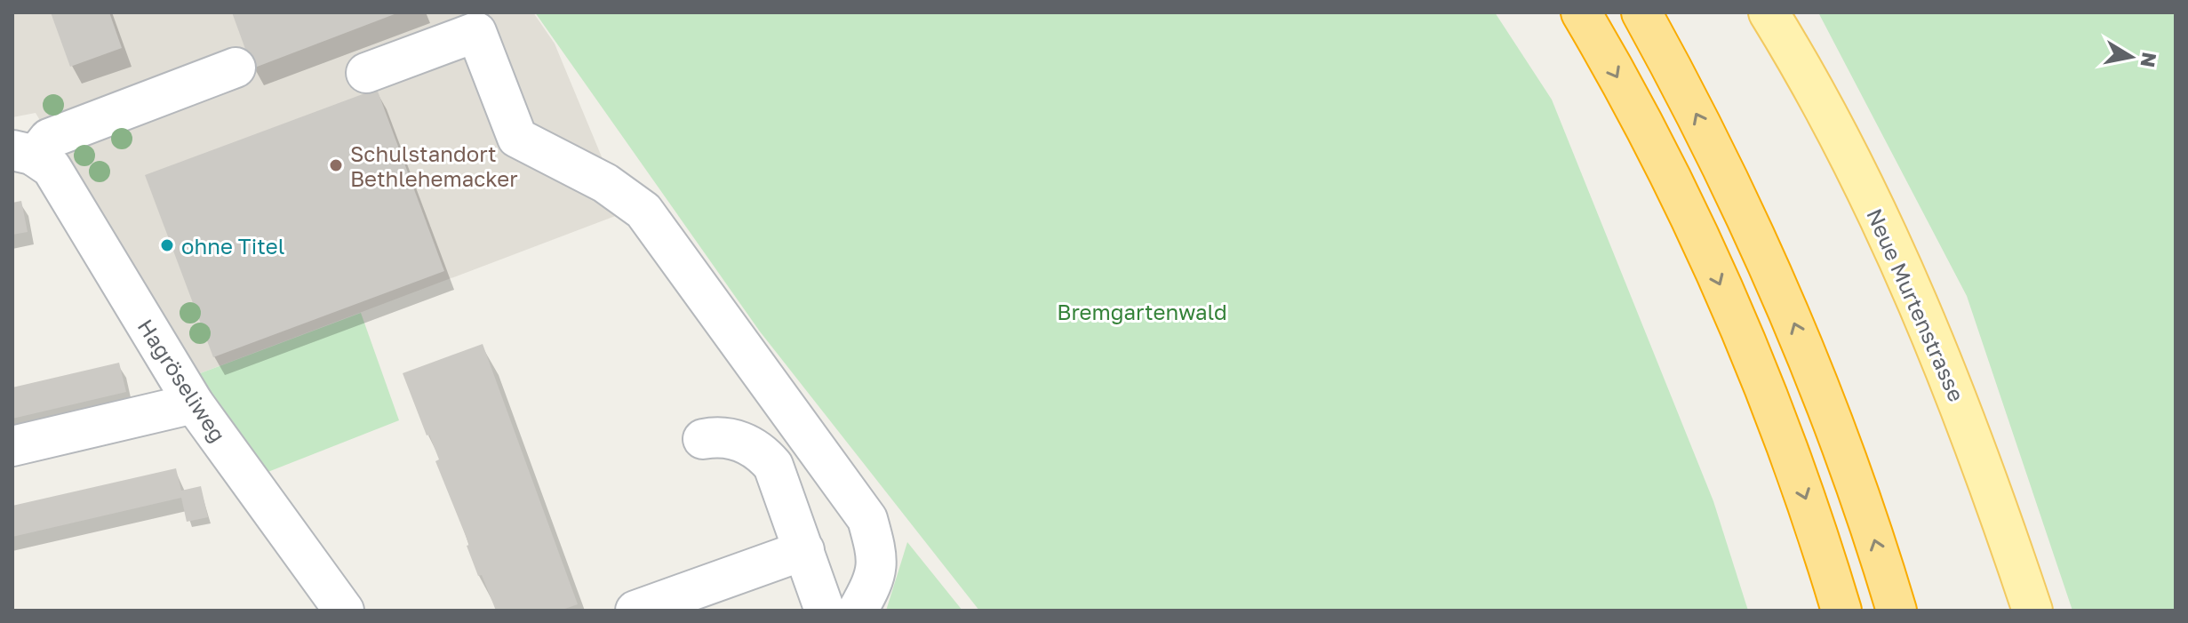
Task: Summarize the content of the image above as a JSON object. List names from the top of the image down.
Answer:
{
  "streets": {
    "main road": ["Neue Murtenstrasse"],
    "street": ["Hagröseliweg"]
  },
  "parks": ["Bremgartenwald"],
  "places": ["Schulstandort Bethlehemacker", "ohne Titel"],
  "north": "right"
}
